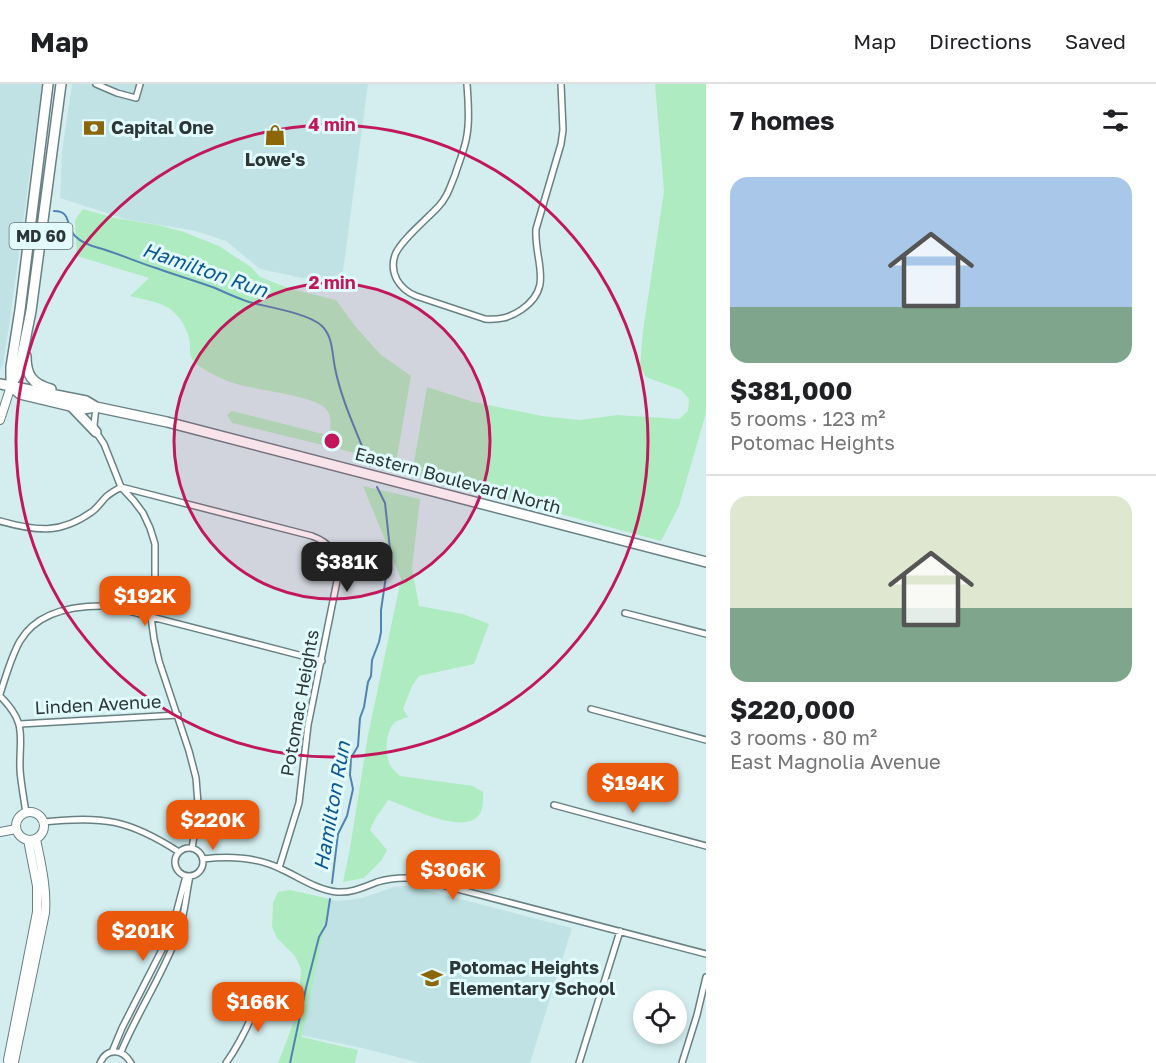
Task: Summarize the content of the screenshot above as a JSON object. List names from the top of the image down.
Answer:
{
  "streets": {
    "main road": ["MD 60", "Eastern Boulevard North"],
    "street": ["Potomac Heights", "Linden Avenue"]
  },
  "crossings": [
    ["MD 60", "Eastern Boulevard North"]
  ],
  "water": ["Hamilton Run"],
  "places": {
    "bank": ["Capital One"],
    "shop": ["Lowe's"],
    "school or university": ["Potomac Heights Elementary School"]
  },
  "page": {
    "header": "Map",
    "nav": ["Map", "Directions", "Saved"],
    "heading": "7 homes",
    "list": [
      {
        "name": "$381,000",
        "note": "5 rooms · 123 m² · Potomac Heights"
      },
      {
        "name": "$220,000",
        "note": "3 rooms · 80 m² · East Magnolia Avenue"
      }
    ],
    "price": [
      "$381K",
      "$192K",
      "$194K",
      "$220K",
      "$306K",
      "$201K",
      "$166K"
    ]
  },
  "rings": ["4 min", "2 min"]
}
